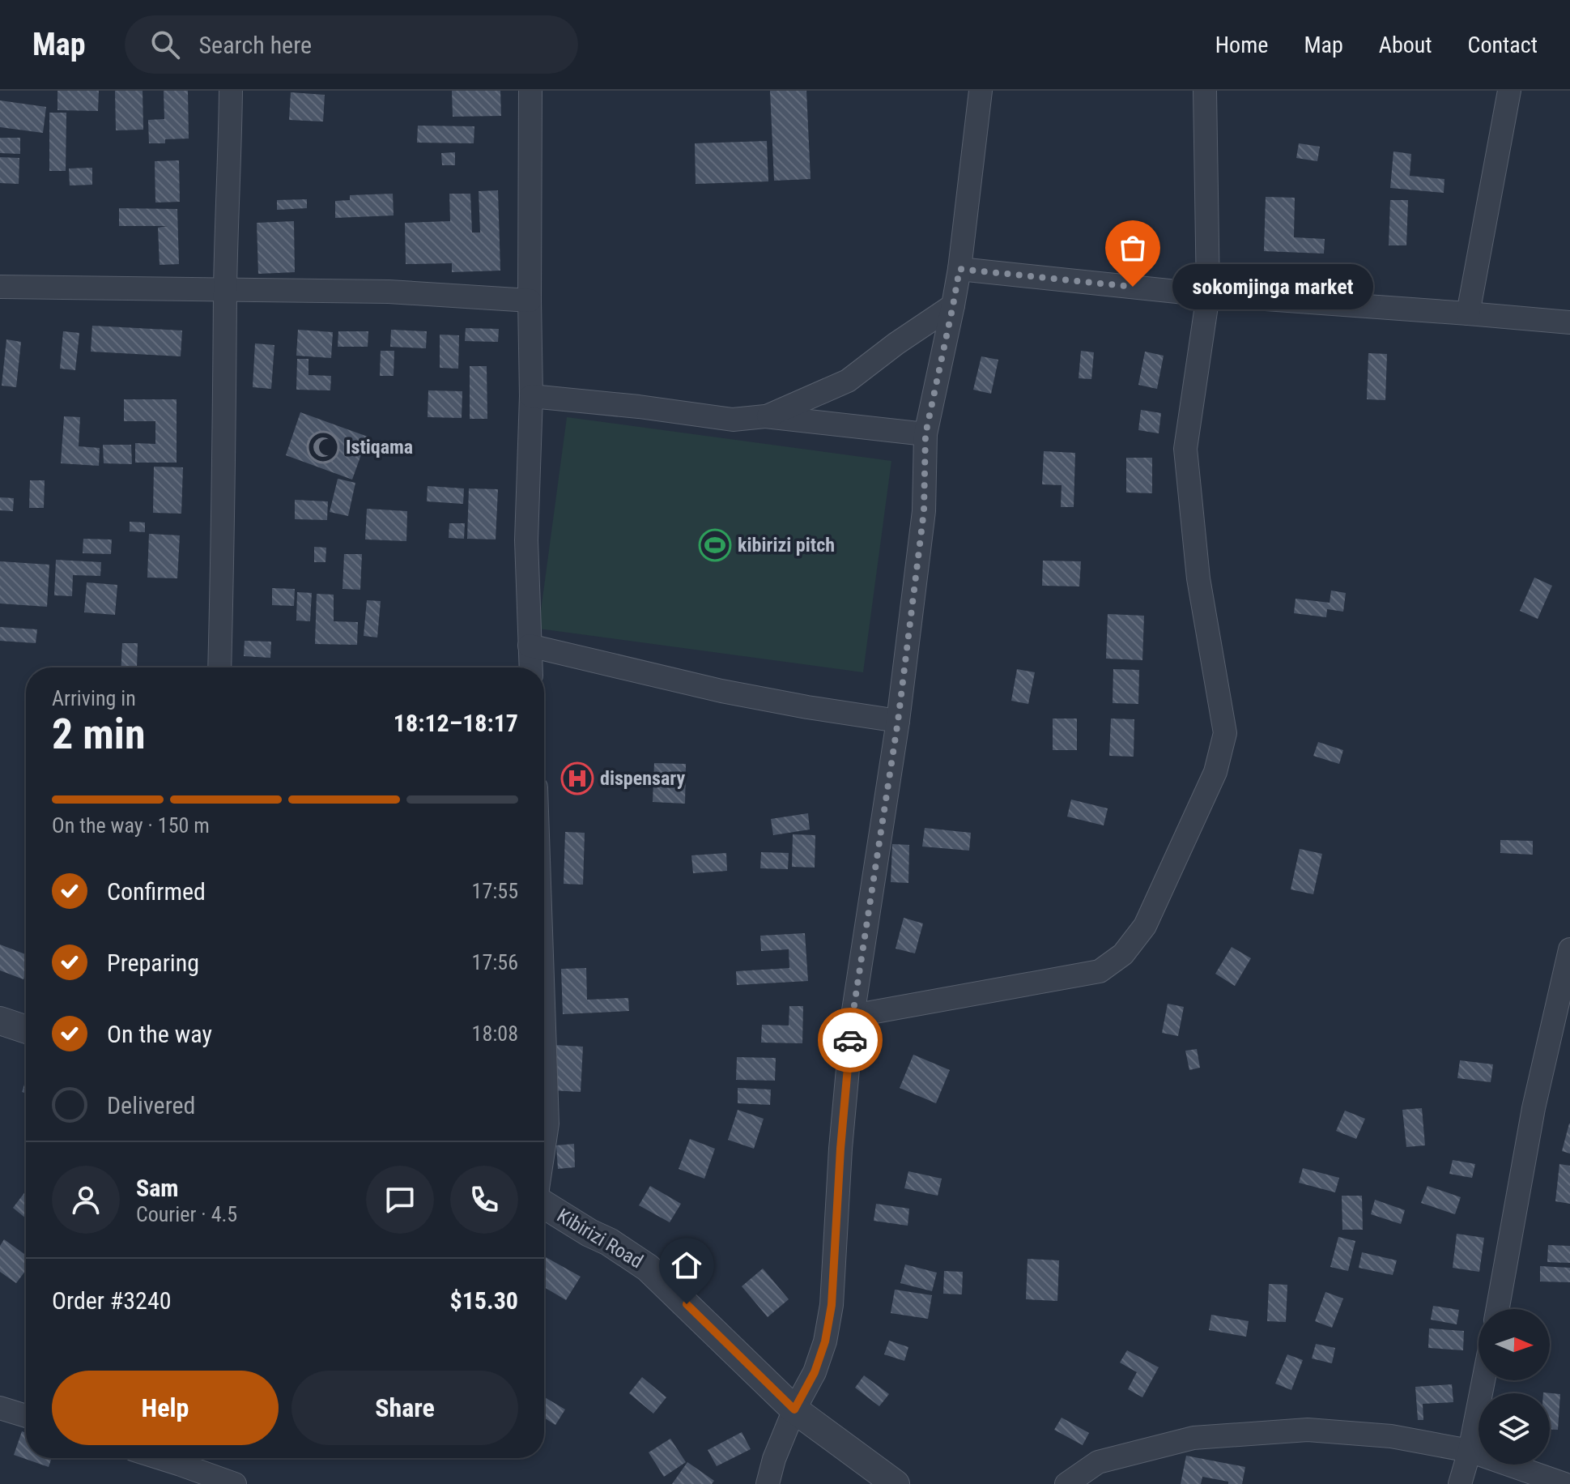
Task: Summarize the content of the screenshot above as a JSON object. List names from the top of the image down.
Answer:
{
  "streets": {
    "street": ["Kibirizi Road"]
  },
  "places": {
    "other": ["sokomjinga market"],
    "mosque": ["Istiqama"],
    "sports": ["kibirizi pitch"],
    "hospital": ["dispensary"]
  },
  "north": "right",
  "page": {
    "header": "Map",
    "search": "Search here",
    "nav": [
      "Home",
      "Map",
      "About",
      "Contact"
    ],
    "bubble": "sokomjinga market",
    "heading": ["2 min", "Arriving in", "18:12–18:17"],
    "panel": [
      "Sam",
      "Courier · 4.5",
      "Order #3240",
      "$15.30"
    ],
    "bar": "On the way · 150 m",
    "list": [
      ["Confirmed", "17:55"],
      ["Preparing", "17:56"],
      ["On the way", "18:08"],
      "Delivered"
    ],
    "buttons": ["Help", "Share"]
  }
}
